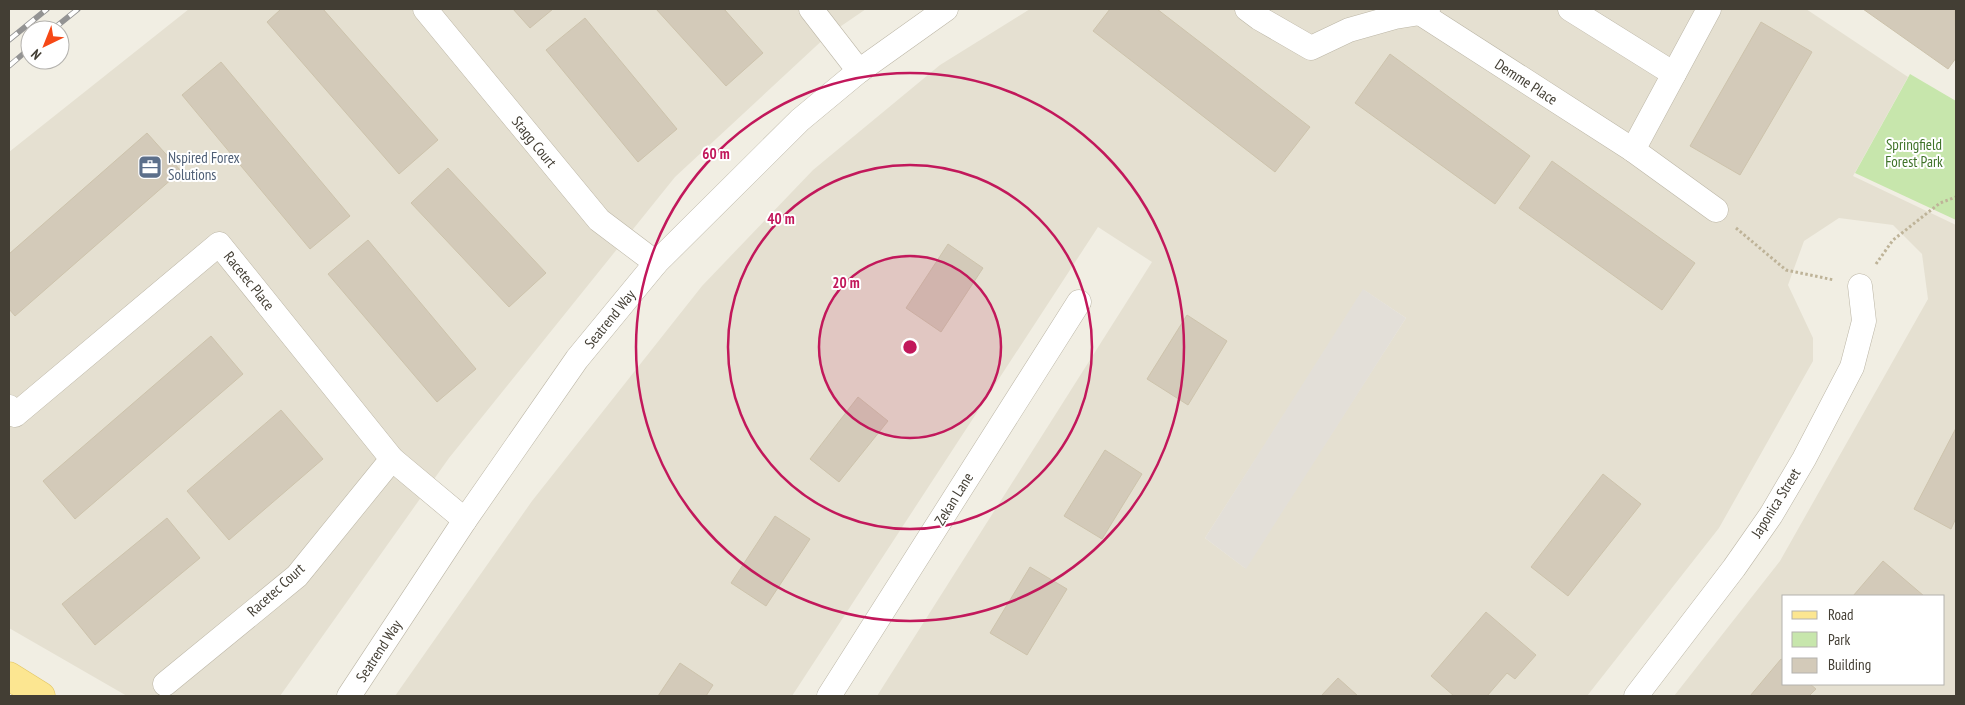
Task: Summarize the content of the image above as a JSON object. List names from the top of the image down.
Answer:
{
  "streets": {
    "street": [
      "Demme Place",
      "Stagg Court",
      "Racetec Place",
      "Seatrend Way",
      "Zekan Lane",
      "Japonica Street",
      "Racetec Court"
    ]
  },
  "crossings": [
    ["Stagg Court", "Seatrend Way"],
    ["Racetec Place", "Seatrend Way"],
    ["Racetec Place", "Racetec Court"]
  ],
  "parks": ["Springfield Forest Park"],
  "places": {
    "office": ["Nspired Forex Solutions"]
  },
  "legend": ["Road", "Park", "Building"],
  "north": "bottom left",
  "rings": ["60 m", "40 m", "20 m"]
}
